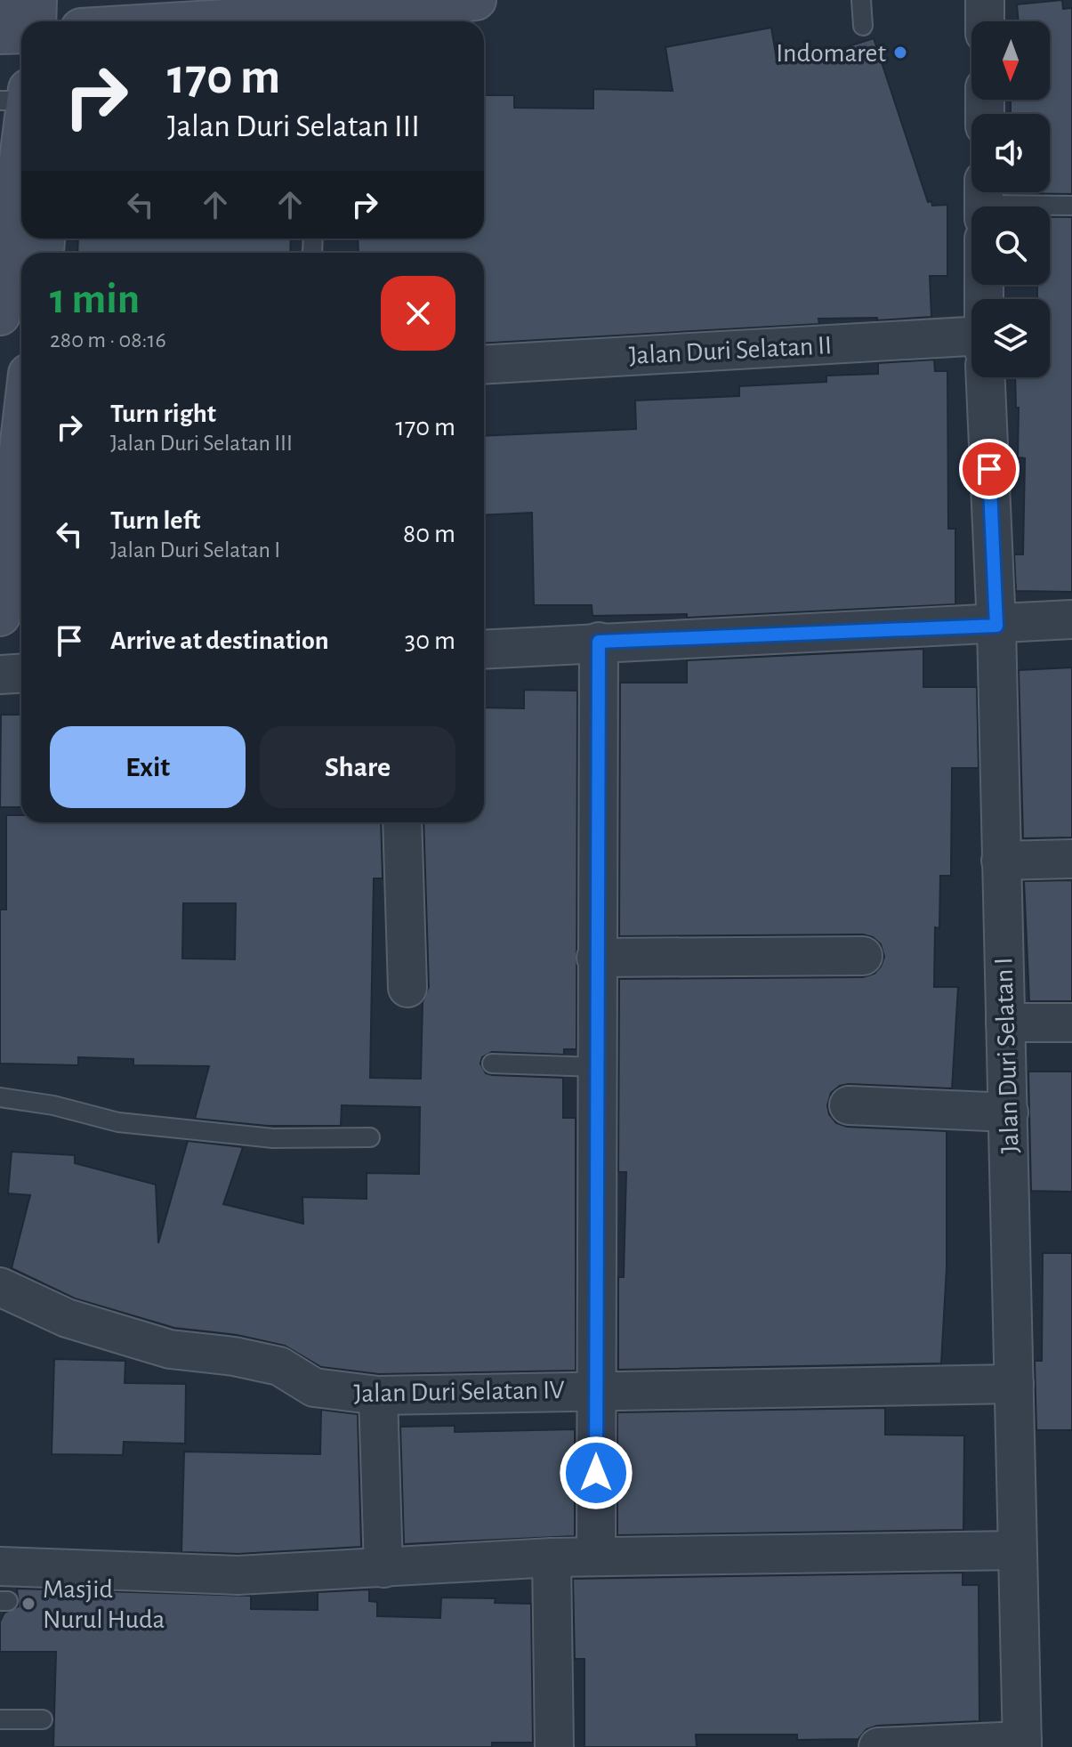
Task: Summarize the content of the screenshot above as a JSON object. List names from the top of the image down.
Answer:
{
  "streets": {
    "street": ["Jalan Duri Selatan II", "Jalan Duri Selatan I", "Jalan Duri Selatan IV"]
  },
  "crossings": [
    ["Jalan Duri Selatan I", "Jalan Duri Selatan IV"]
  ],
  "places": ["Indomaret", "Masjid Nurul Huda"],
  "north": "bottom",
  "page": {
    "turn": ["170 m", "Jalan Duri Selatan III"],
    "heading": ["1 min", "280 m · 08:16"],
    "list": [
      {
        "name": "Turn right",
        "note": "Jalan Duri Selatan III",
        "value": "170 m"
      },
      {
        "name": "Turn left",
        "note": "Jalan Duri Selatan I",
        "value": "80 m"
      },
      {
        "name": "Arrive at destination",
        "value": "30 m"
      }
    ],
    "buttons": ["Exit", "Share"]
  }
}
